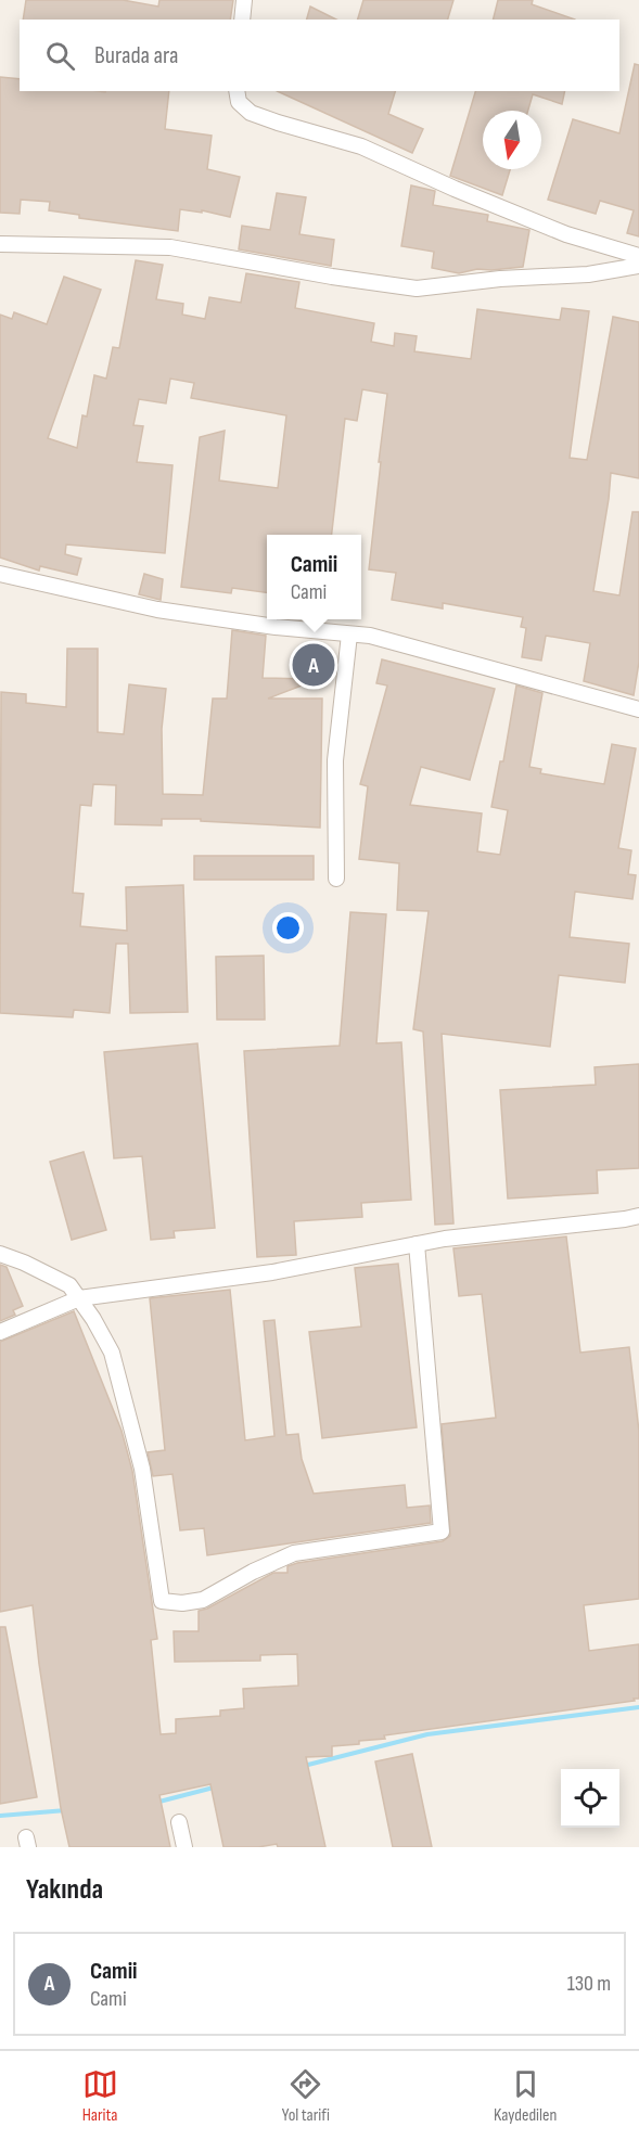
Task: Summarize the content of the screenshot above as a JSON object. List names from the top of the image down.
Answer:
{
  "north": "bottom",
  "page": {
    "search": "Burada ara",
    "popup": ["Camii", "Cami"],
    "pins": "A",
    "heading": "Yakında",
    "list": [
      {
        "mark": "A",
        "name": "Camii",
        "note": "Cami",
        "value": "130 m"
      }
    ],
    "nav": ["Harita", "Yol tarifi", "Kaydedilen"]
  }
}
